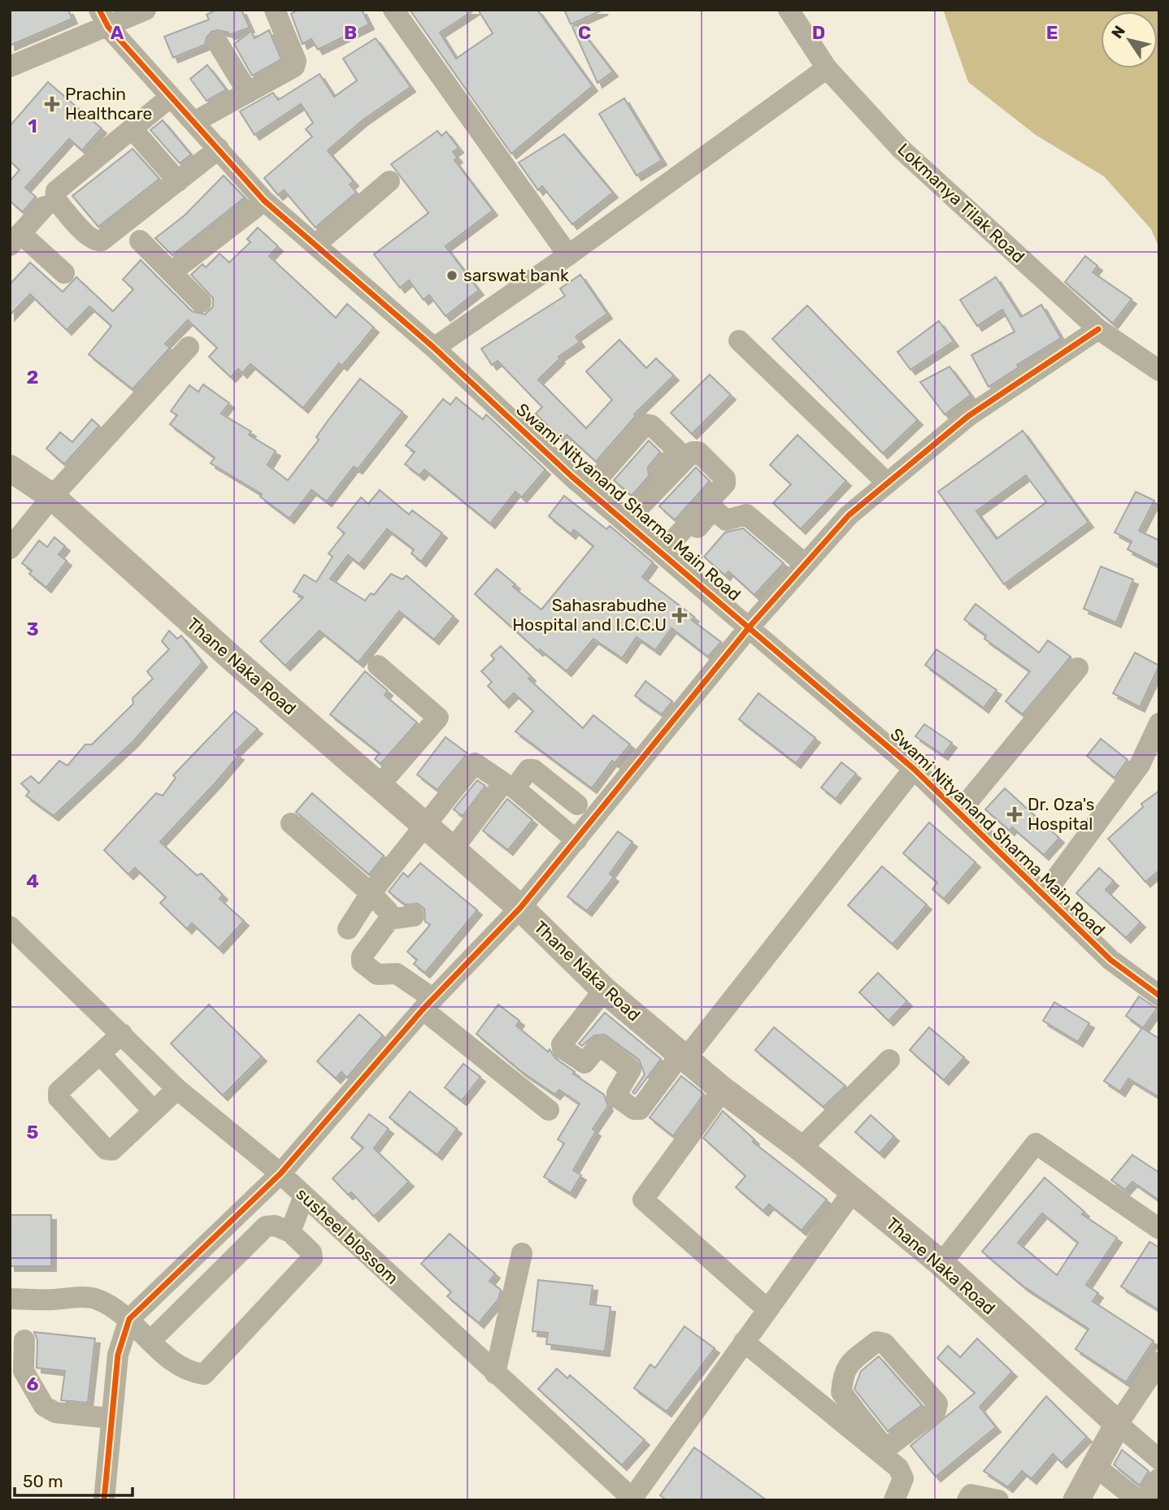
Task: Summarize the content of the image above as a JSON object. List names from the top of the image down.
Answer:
{
  "streets": {
    "main road": ["Thane Naka Road"],
    "street": ["Lokmanya Tilak Road", "Swami Nityanand Sharma Main Road", "susheel blossom"]
  },
  "places": {
    "health": ["Prachin Healthcare", "Sahasrabudhe Hospital and I.C.C.U", "Dr. Oza's Hospital"],
    "other": ["sarswat bank"]
  },
  "scale_bar": "50 m",
  "north": "top left",
  "grid": {
    "columns": [
      "A",
      "B",
      "C",
      "D",
      "E"
    ],
    "rows": [
      "1",
      "2",
      "3",
      "4",
      "5",
      "6"
    ]
  }
}
